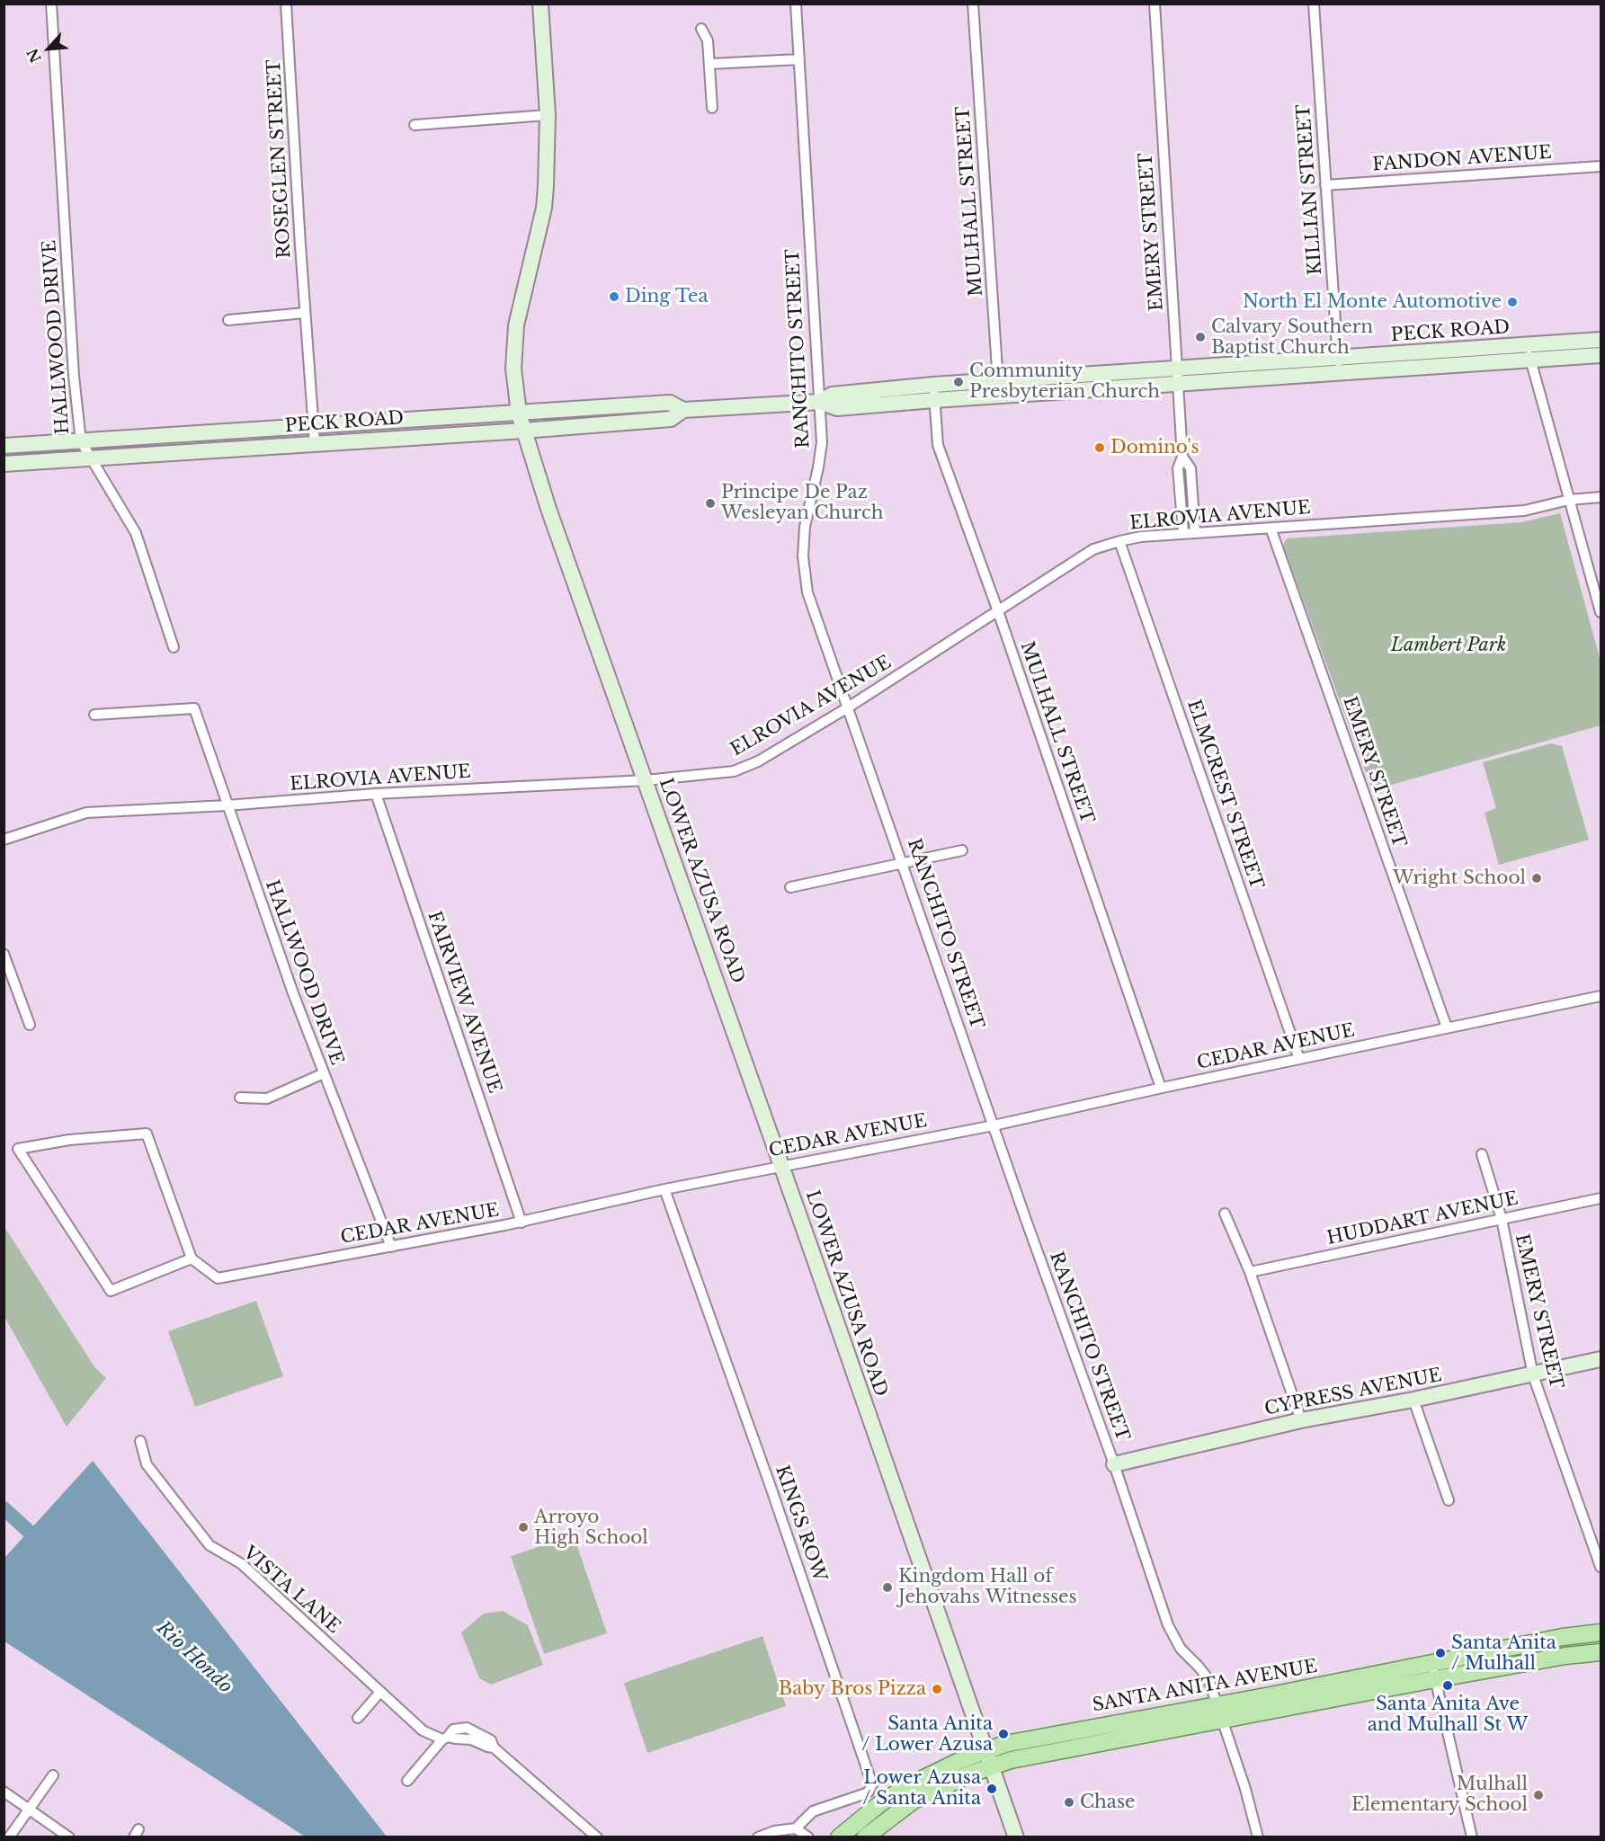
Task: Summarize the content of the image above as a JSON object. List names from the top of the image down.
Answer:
{
  "streets": {
    "main road": [
      "PECK ROAD",
      "LOWER AZUSA ROAD",
      "CYPRESS AVENUE",
      "SANTA ANITA AVENUE"
    ],
    "street": [
      "ROSEGLEN STREET",
      "FANDON AVENUE",
      "KILLIAN STREET",
      "MULHALL STREET",
      "EMERY STREET",
      "HALLWOOD DRIVE",
      "RANCHITO STREET",
      "ELROVIA AVENUE",
      "ELMCREST STREET",
      "FAIRVIEW AVENUE",
      "CEDAR AVENUE",
      "HUDDART AVENUE",
      "KINGS ROW",
      "VISTA LANE"
    ]
  },
  "crossings": [
    ["ROSEGLEN STREET", "PECK ROAD"],
    ["FANDON AVENUE", "KILLIAN STREET"],
    ["KILLIAN STREET", "PECK ROAD"],
    ["MULHALL STREET", "PECK ROAD"],
    ["MULHALL STREET", "ELROVIA AVENUE"],
    ["MULHALL STREET", "CEDAR AVENUE"],
    ["EMERY STREET", "PECK ROAD"],
    ["EMERY STREET", "ELROVIA AVENUE"],
    ["EMERY STREET", "CEDAR AVENUE"],
    ["EMERY STREET", "HUDDART AVENUE"],
    ["EMERY STREET", "CYPRESS AVENUE"],
    ["PECK ROAD", "HALLWOOD DRIVE"],
    ["PECK ROAD", "RANCHITO STREET"],
    ["PECK ROAD", "LOWER AZUSA ROAD"],
    ["HALLWOOD DRIVE", "ELROVIA AVENUE"],
    ["HALLWOOD DRIVE", "CEDAR AVENUE"],
    ["RANCHITO STREET", "ELROVIA AVENUE"],
    ["RANCHITO STREET", "CEDAR AVENUE"],
    ["RANCHITO STREET", "CYPRESS AVENUE"],
    ["RANCHITO STREET", "SANTA ANITA AVENUE"],
    ["ELROVIA AVENUE", "ELMCREST STREET"],
    ["ELROVIA AVENUE", "LOWER AZUSA ROAD"],
    ["ELROVIA AVENUE", "FAIRVIEW AVENUE"],
    ["ELMCREST STREET", "CEDAR AVENUE"],
    ["LOWER AZUSA ROAD", "CEDAR AVENUE"],
    ["LOWER AZUSA ROAD", "SANTA ANITA AVENUE"],
    ["FAIRVIEW AVENUE", "CEDAR AVENUE"],
    ["CEDAR AVENUE", "KINGS ROW"]
  ],
  "water": ["Rio Hondo"],
  "parks": ["Lambert Park"],
  "places": [
    "Ding Tea",
    "North El Monte Automotive",
    "Calvary Southern Baptist Church",
    "Community Presbyterian Church",
    "Domino's",
    "Principe De Paz Wesleyan Church",
    "Wright School",
    "Arroyo High School",
    "Kingdom Hall of Jehovahs Witnesses",
    "Santa Anita / Mulhall",
    "Santa Anita Ave and Mulhall St W",
    "Baby Bros Pizza",
    "Santa Anita / Lower Azusa",
    "Lower Azusa / Santa Anita",
    "Mulhall Elementary School",
    "Chase"
  ],
  "north": "bottom left"
}
